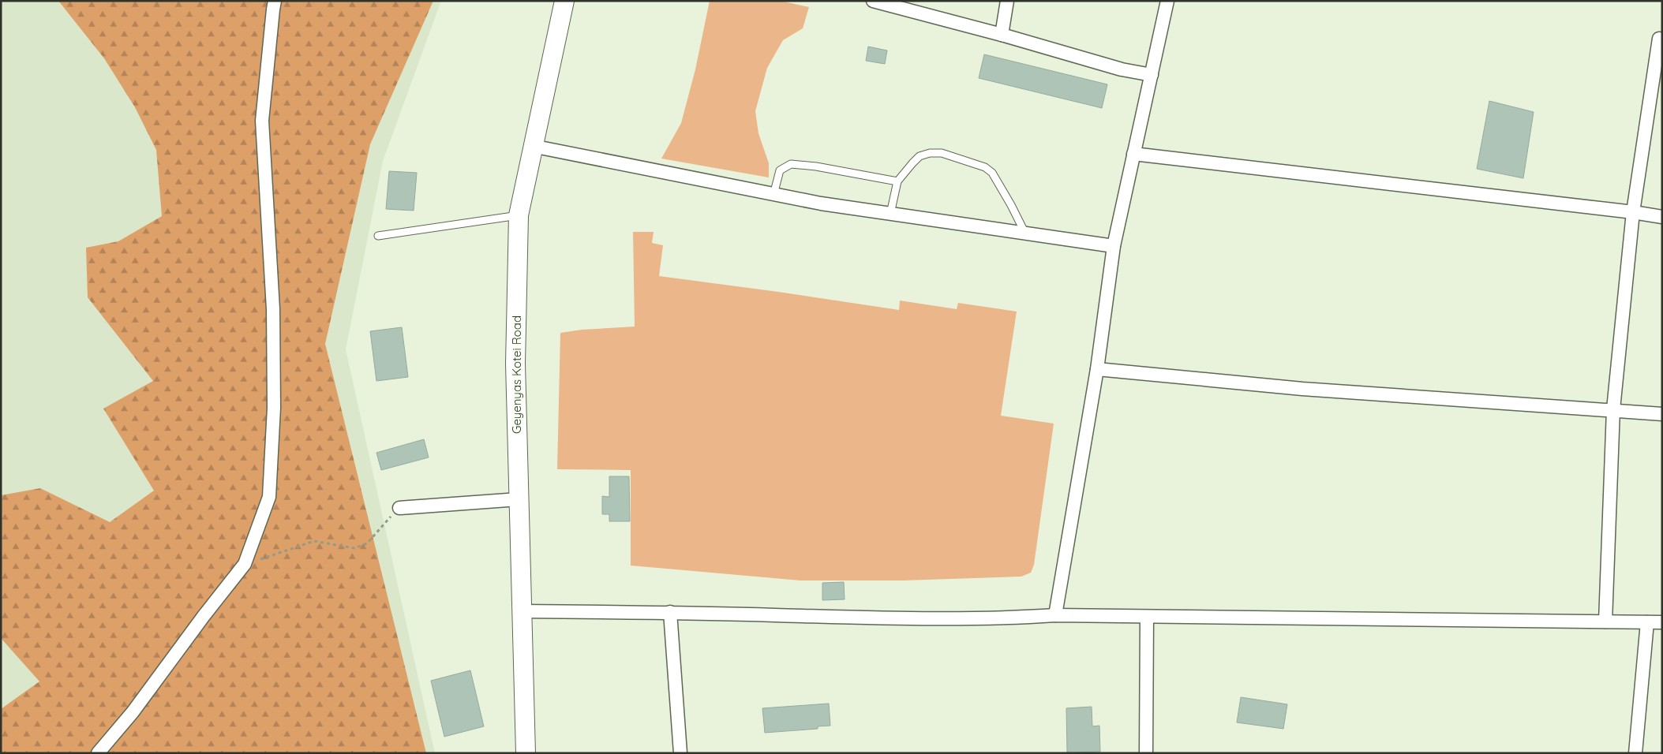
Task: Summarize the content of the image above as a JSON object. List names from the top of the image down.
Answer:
{
  "streets": {
    "street": ["Geyenyas Kotei Road"]
  }
}
